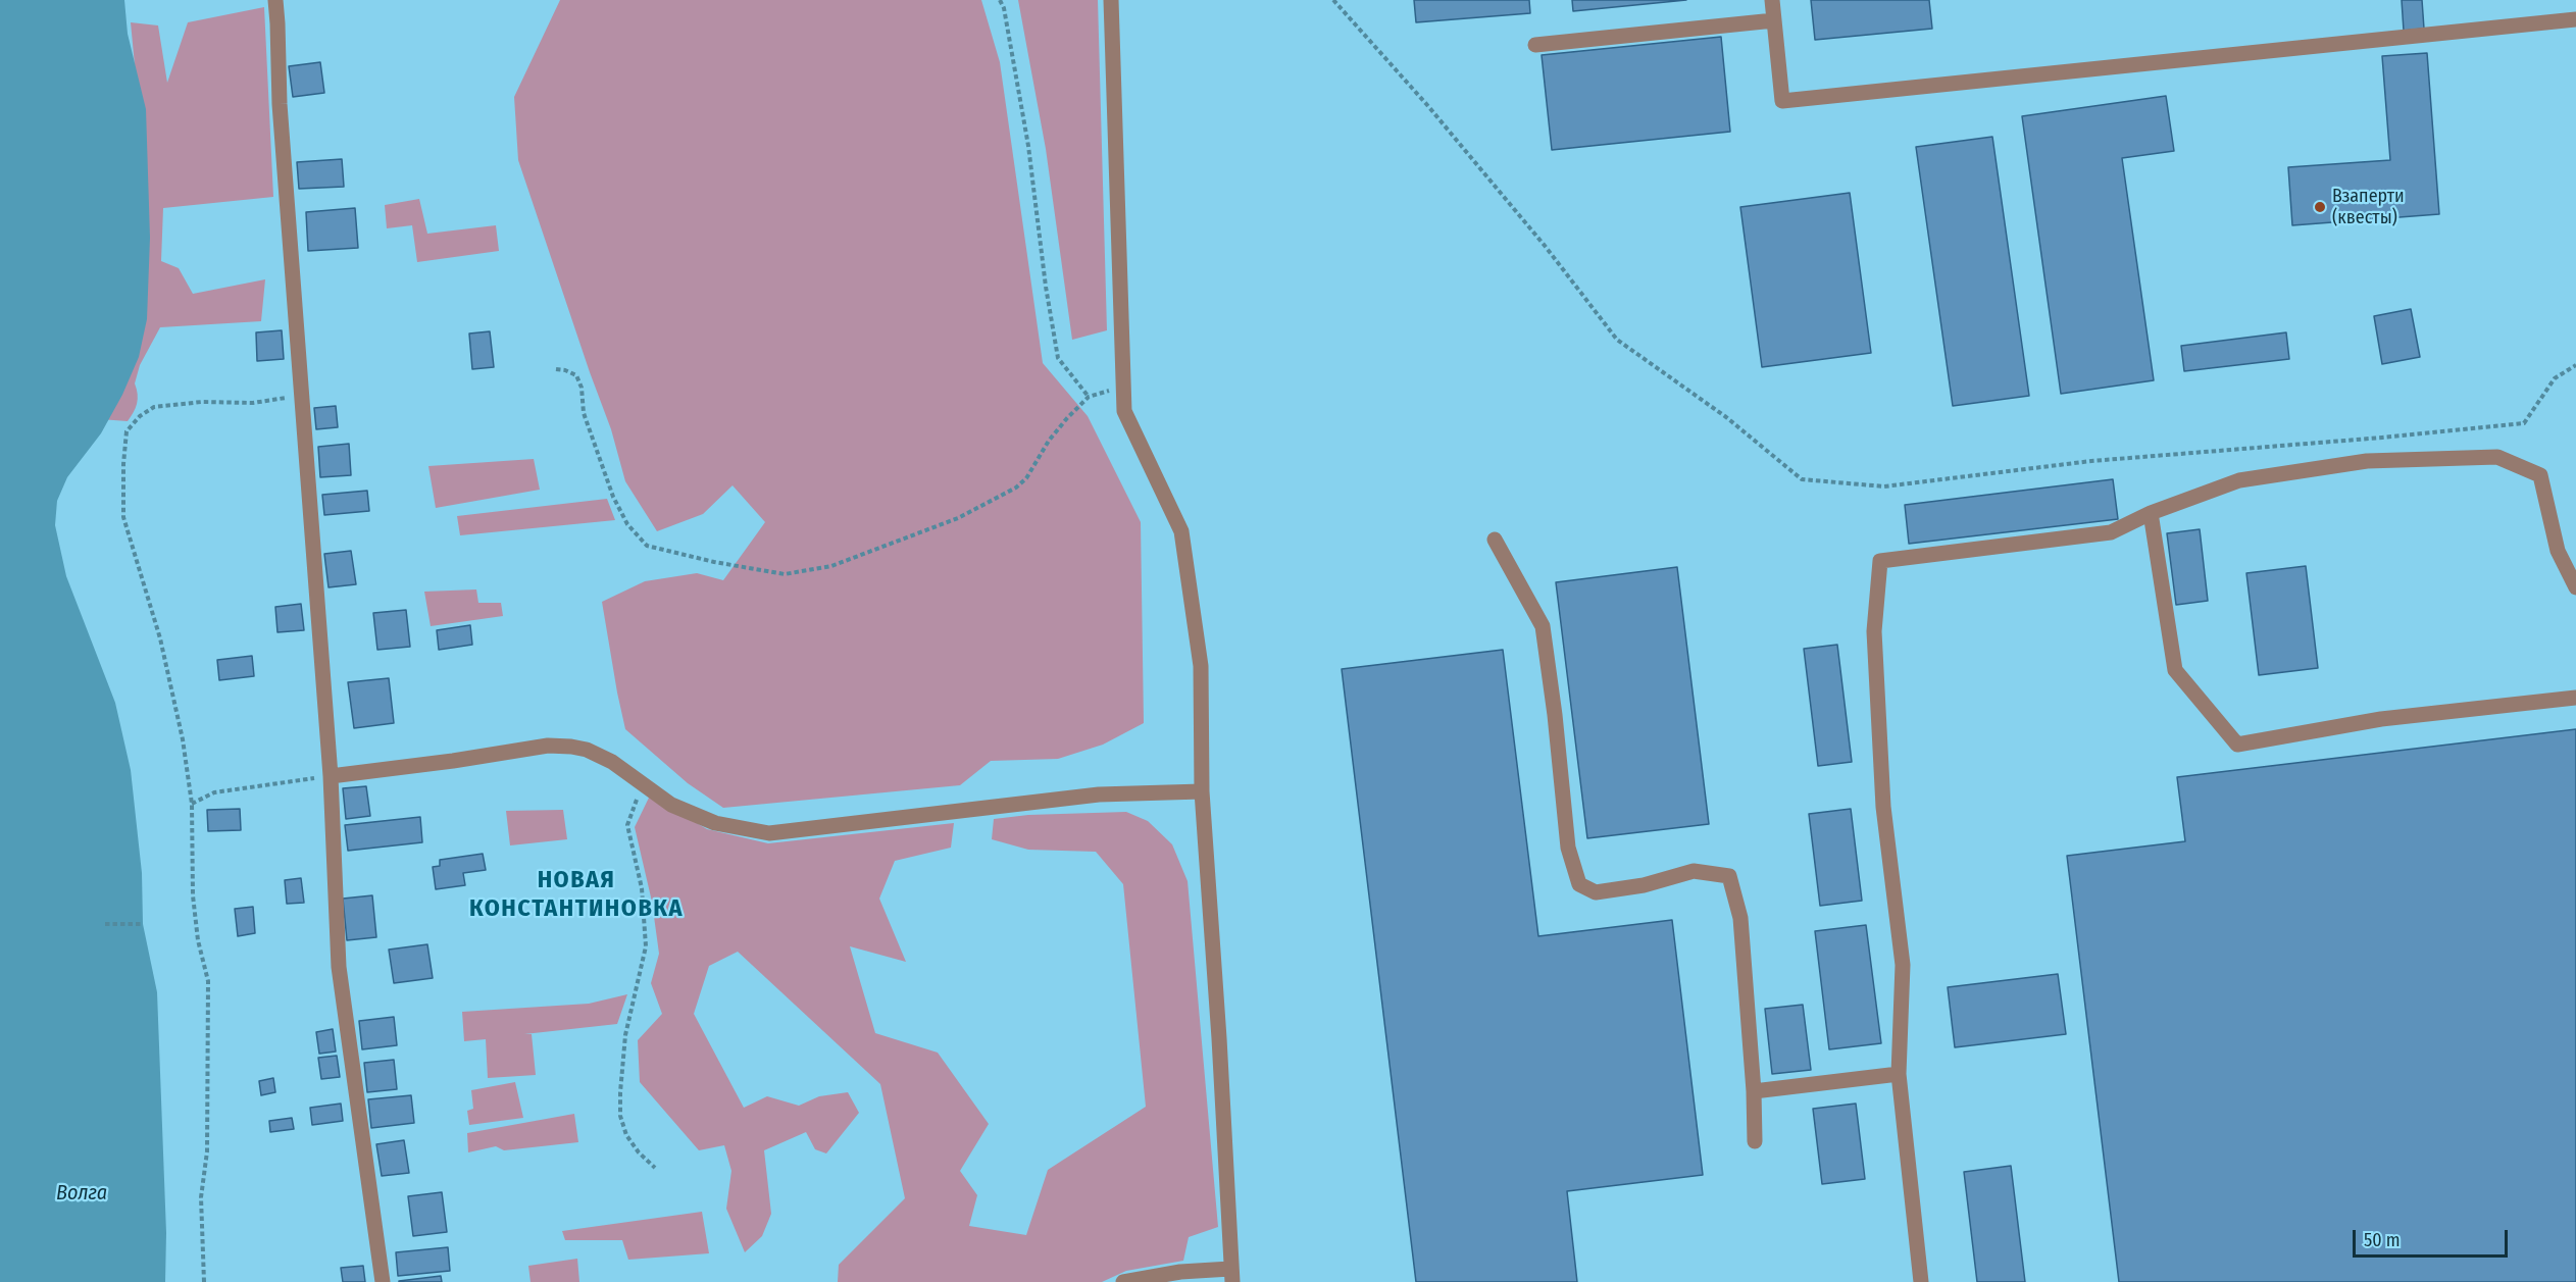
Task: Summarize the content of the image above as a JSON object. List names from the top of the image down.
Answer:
{
  "districts": ["НОВАЯ КОНСТАНТИНОВКА"],
  "water": ["Волга"],
  "places": ["Взаперти (квесты)"],
  "scale_bar": "50 m"
}
